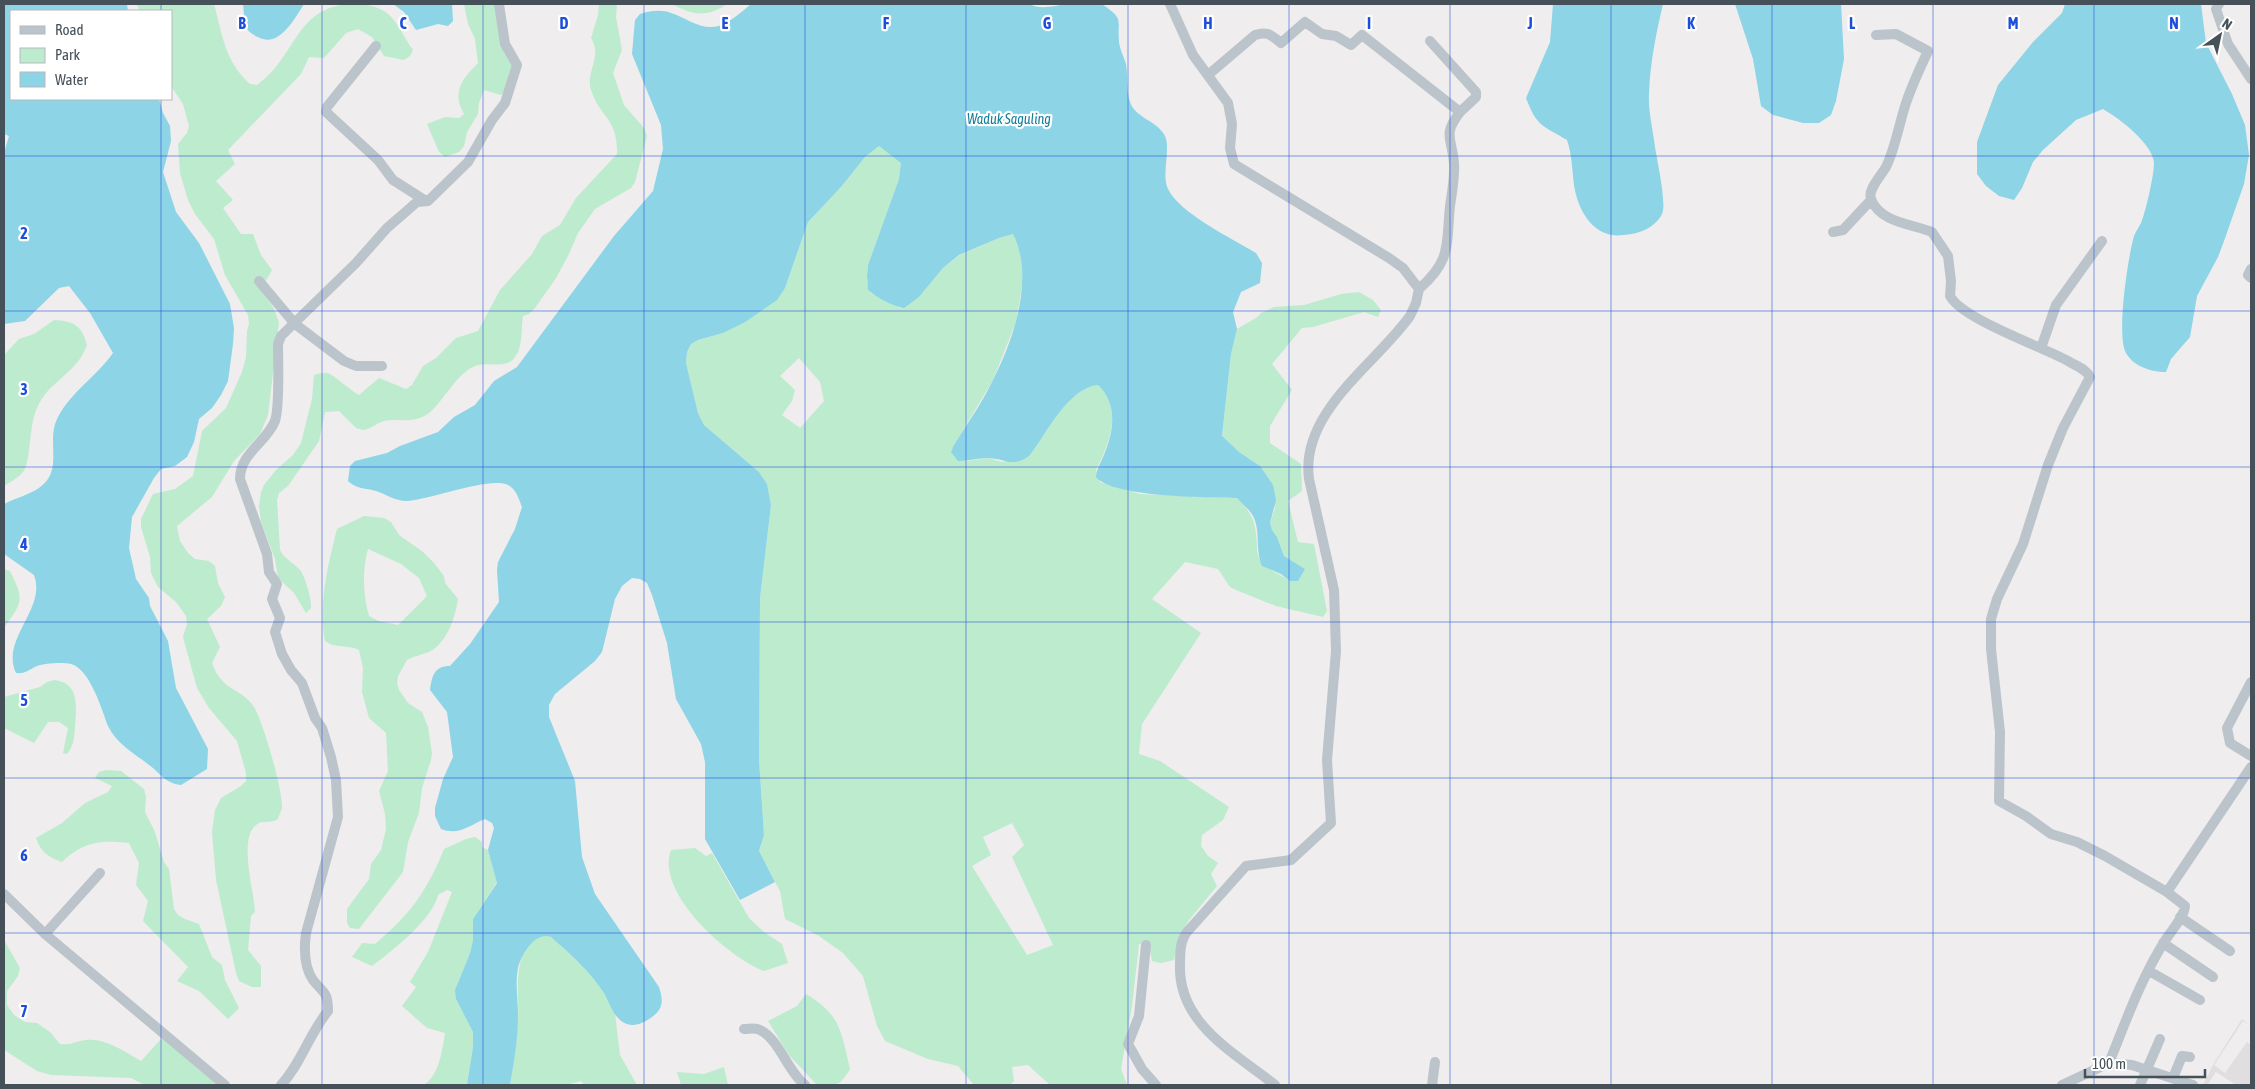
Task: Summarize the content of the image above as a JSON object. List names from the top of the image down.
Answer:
{
  "water": ["Waduk Saguling"],
  "legend": ["Road", "Park", "Water"],
  "scale_bar": "100 m",
  "north": "top right",
  "grid": {
    "columns": [
      "B",
      "C",
      "D",
      "E",
      "F",
      "G",
      "H",
      "I",
      "J",
      "K",
      "L",
      "M",
      "N"
    ],
    "rows": [
      "2",
      "3",
      "4",
      "5",
      "6",
      "7"
    ]
  }
}
